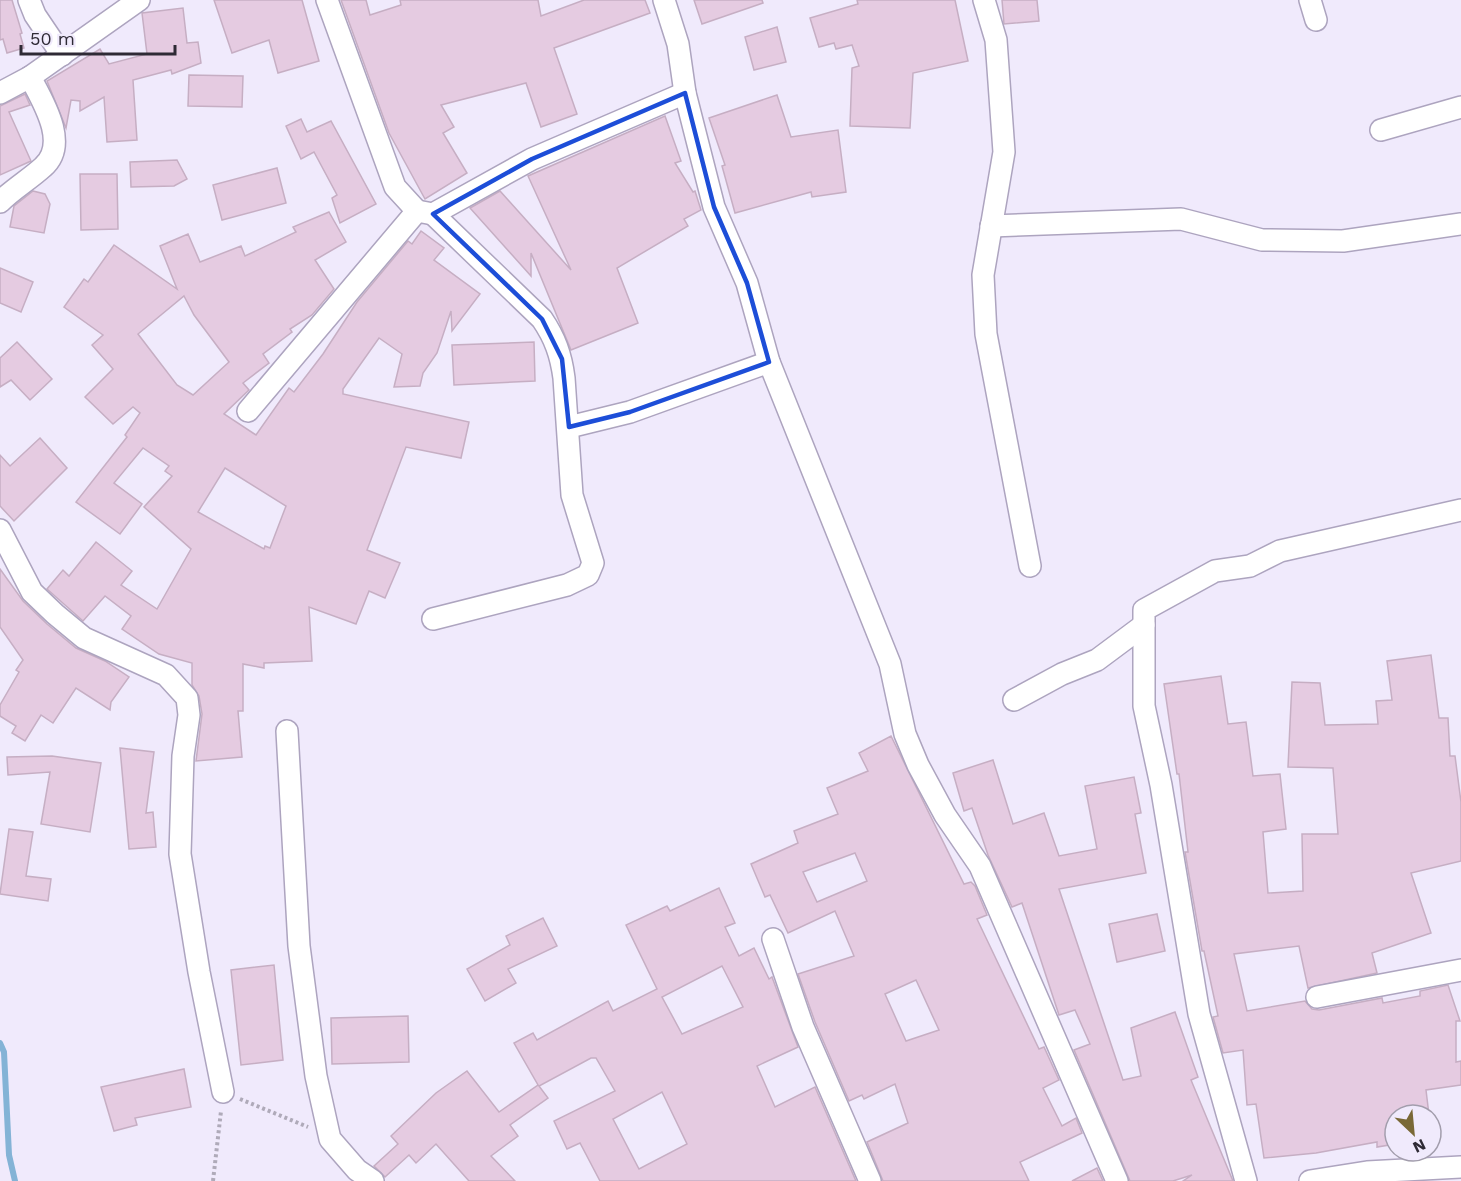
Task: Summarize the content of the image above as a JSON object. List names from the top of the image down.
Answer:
{
  "scale_bar": "50 m",
  "north": "bottom right"
}
